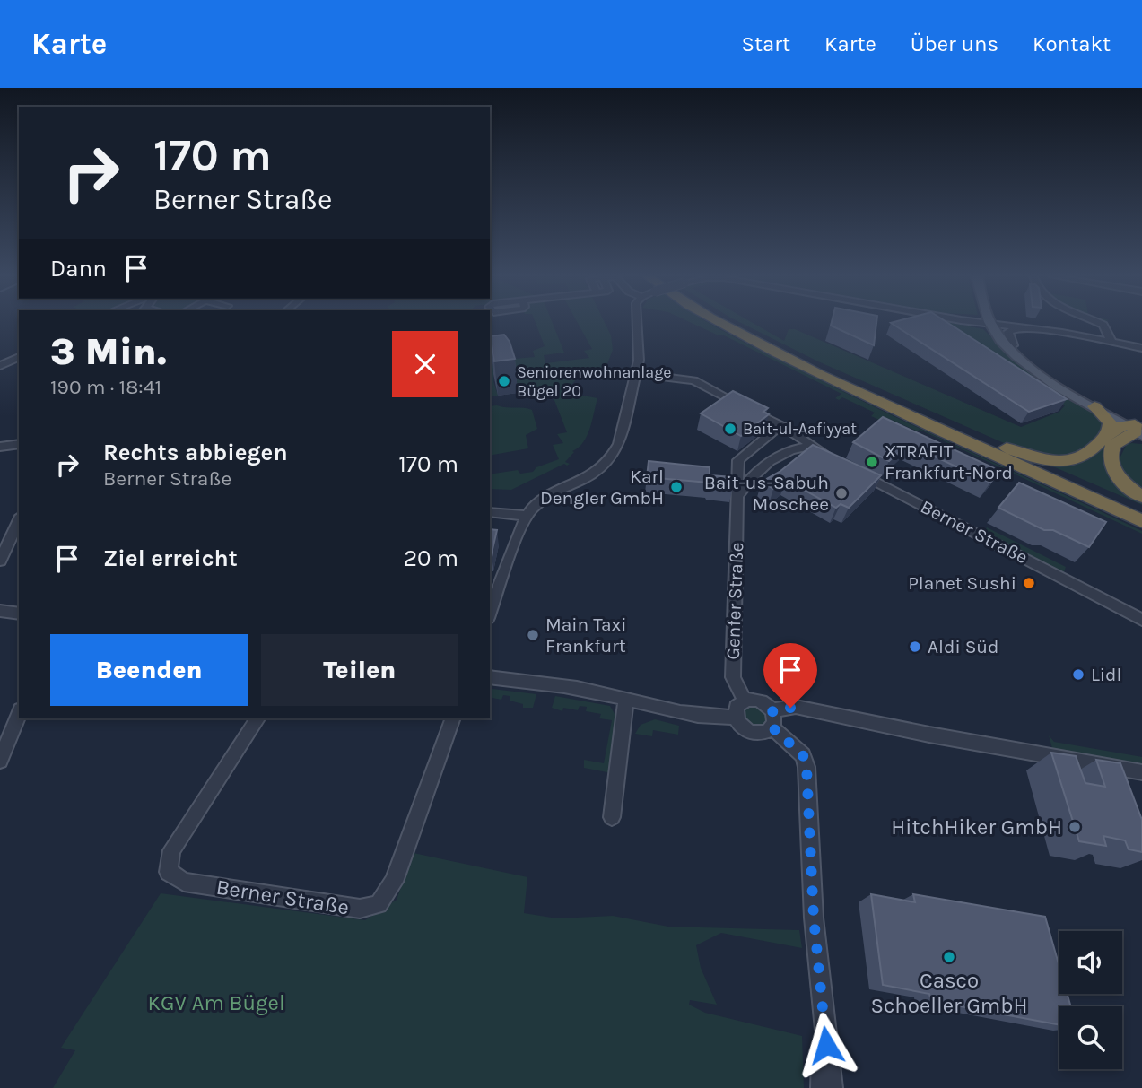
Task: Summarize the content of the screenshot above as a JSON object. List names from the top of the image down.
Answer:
{
  "streets": {
    "street": ["Berner Straße", "Genfer Straße"]
  },
  "crossings": [
    ["Berner Straße", "Genfer Straße"]
  ],
  "parks": ["KGV Am Bügel"],
  "places": [
    "Seniorenwohnanlage Bügel 20",
    "Bait-ul-Aafiyyat",
    "XTRAFIT Frankfurt-Nord",
    "Karl Dengler GmbH",
    "Bait-us-Sabuh Moschee",
    "Planet Sushi",
    "Main Taxi Frankfurt",
    "Aldi Süd",
    "Lidl",
    "HitchHiker GmbH",
    "Casco Schoeller GmbH"
  ],
  "page": {
    "header": "Karte",
    "nav": [
      "Start",
      "Karte",
      "Über uns",
      "Kontakt"
    ],
    "turn": ["170 m", "Berner Straße"],
    "then": "Dann",
    "heading": ["3 Min.", "190 m · 18:41"],
    "list": [
      {
        "name": "Rechts abbiegen",
        "note": "Berner Straße",
        "value": "170 m"
      },
      {
        "name": "Ziel erreicht",
        "value": "20 m"
      }
    ],
    "buttons": ["Beenden", "Teilen"]
  }
}
